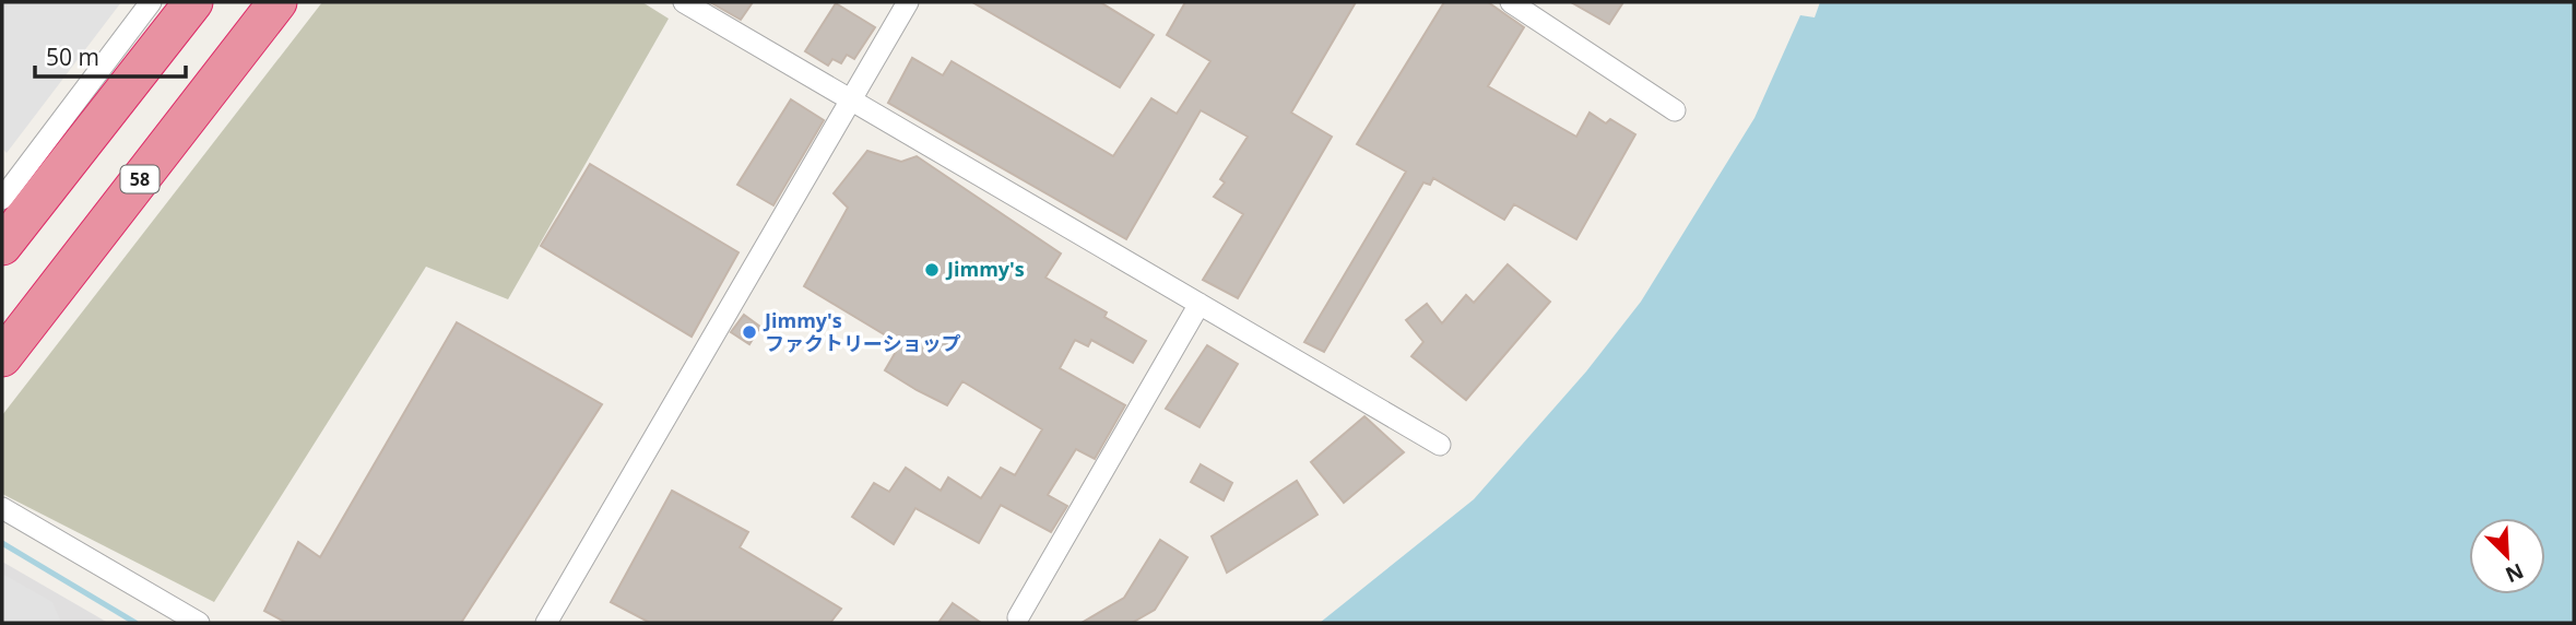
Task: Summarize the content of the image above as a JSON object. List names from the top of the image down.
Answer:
{
  "streets": {
    "highway": ["58"]
  },
  "places": ["Jimmy's", "Jimmy's ファクトリーショップ"],
  "scale_bar": "50 m",
  "north": "bottom right"
}
